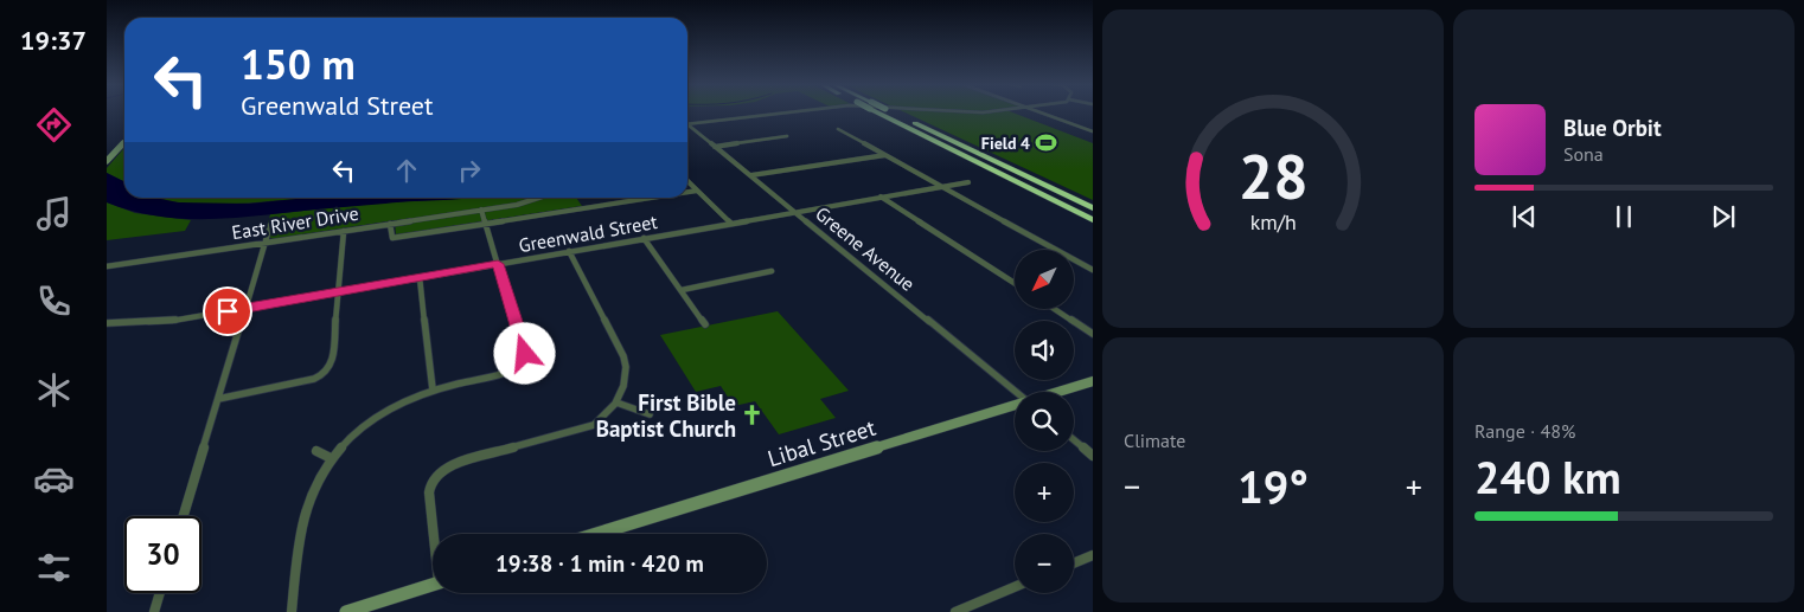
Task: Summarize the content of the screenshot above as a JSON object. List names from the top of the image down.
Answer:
{
  "streets": {
    "street": [
      "East River Drive",
      "Greenwald Street",
      "Greene Avenue",
      "Libal Street"
    ]
  },
  "crossings": [
    ["Greenwald Street", "Greene Avenue"]
  ],
  "places": {
    "sports": ["Field 4"],
    "church": ["First Bible Baptist Church"]
  },
  "north": "bottom left",
  "page": {
    "tabs": "19:37",
    "turn": ["150 m", "Greenwald Street"],
    "song": ["Blue Orbit", "Sona"],
    "map_buttons": ["+", "−"],
    "tile": [
      "Climate",
      ["Range · 48%", "240 km"]
    ],
    "heat": ["−", "19°", "+"],
    "limit": "30",
    "trip": "19:38 · 1 min · 420 m",
    "gauge": ["28", "km/h"]
  }
}
